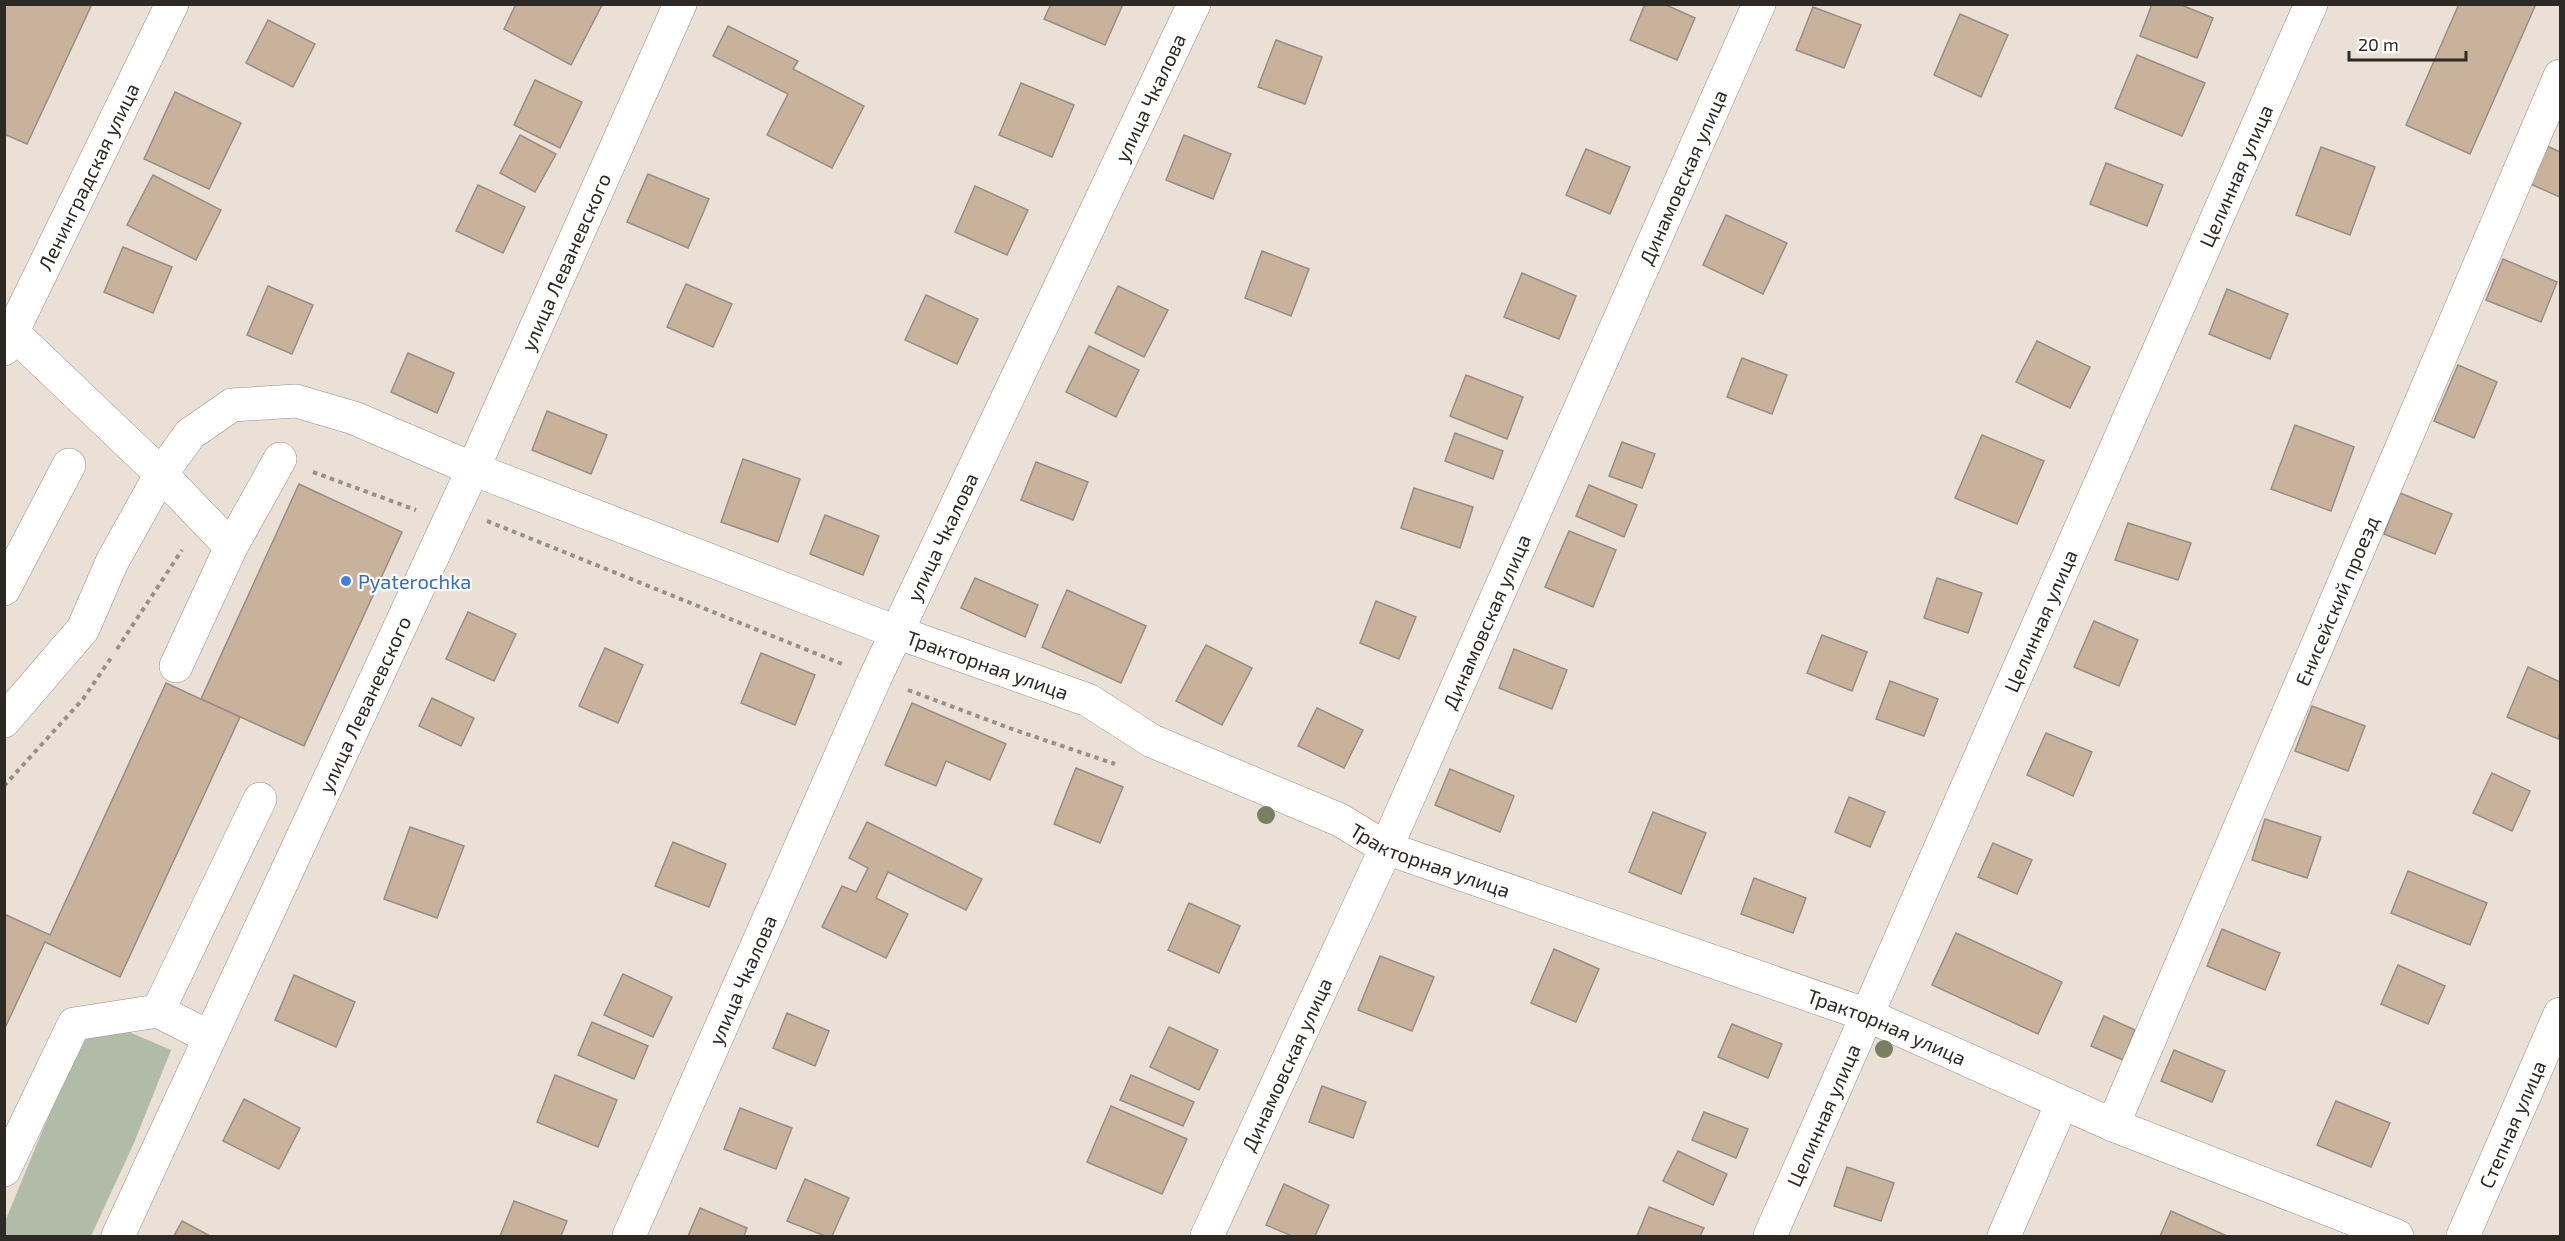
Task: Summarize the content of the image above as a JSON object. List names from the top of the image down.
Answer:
{
  "streets": {
    "street": [
      "улица Чкалова",
      "Ленинградская улица",
      "Целинная улица",
      "Динамовская улица",
      "улица Леваневского",
      "Енисейский проезд",
      "Тракторная улица",
      "Степная улица"
    ]
  },
  "crossings": [
    ["улица Чкалова", "Тракторная улица"],
    ["Целинная улица", "Тракторная улица"],
    ["Динамовская улица", "Тракторная улица"],
    ["улица Леваневского", "Тракторная улица"],
    ["Енисейский проезд", "Тракторная улица"]
  ],
  "places": ["Pyaterochka"],
  "scale_bar": "20 m"
}
